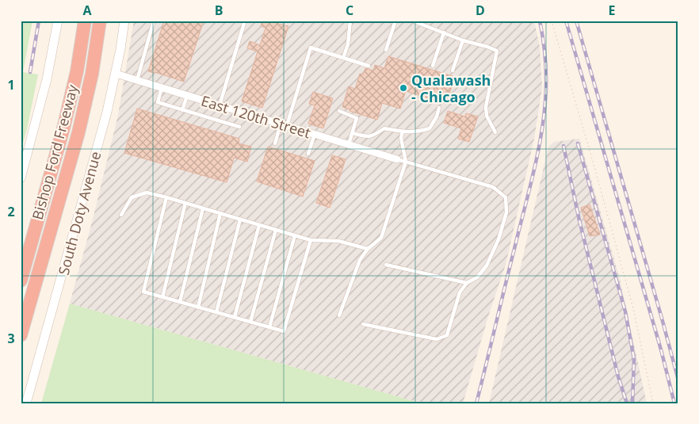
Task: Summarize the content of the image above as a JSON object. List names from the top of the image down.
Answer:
{
  "streets": {
    "highway": ["Bishop Ford Freeway"],
    "street": ["East 120th Street", "South Doty Avenue"]
  },
  "crossings": [
    ["East 120th Street", "South Doty Avenue"]
  ],
  "places": ["Qualawash - Chicago"],
  "grid": {
    "columns": [
      "A",
      "B",
      "C",
      "D",
      "E"
    ],
    "rows": ["1", "2", "3"]
  }
}
